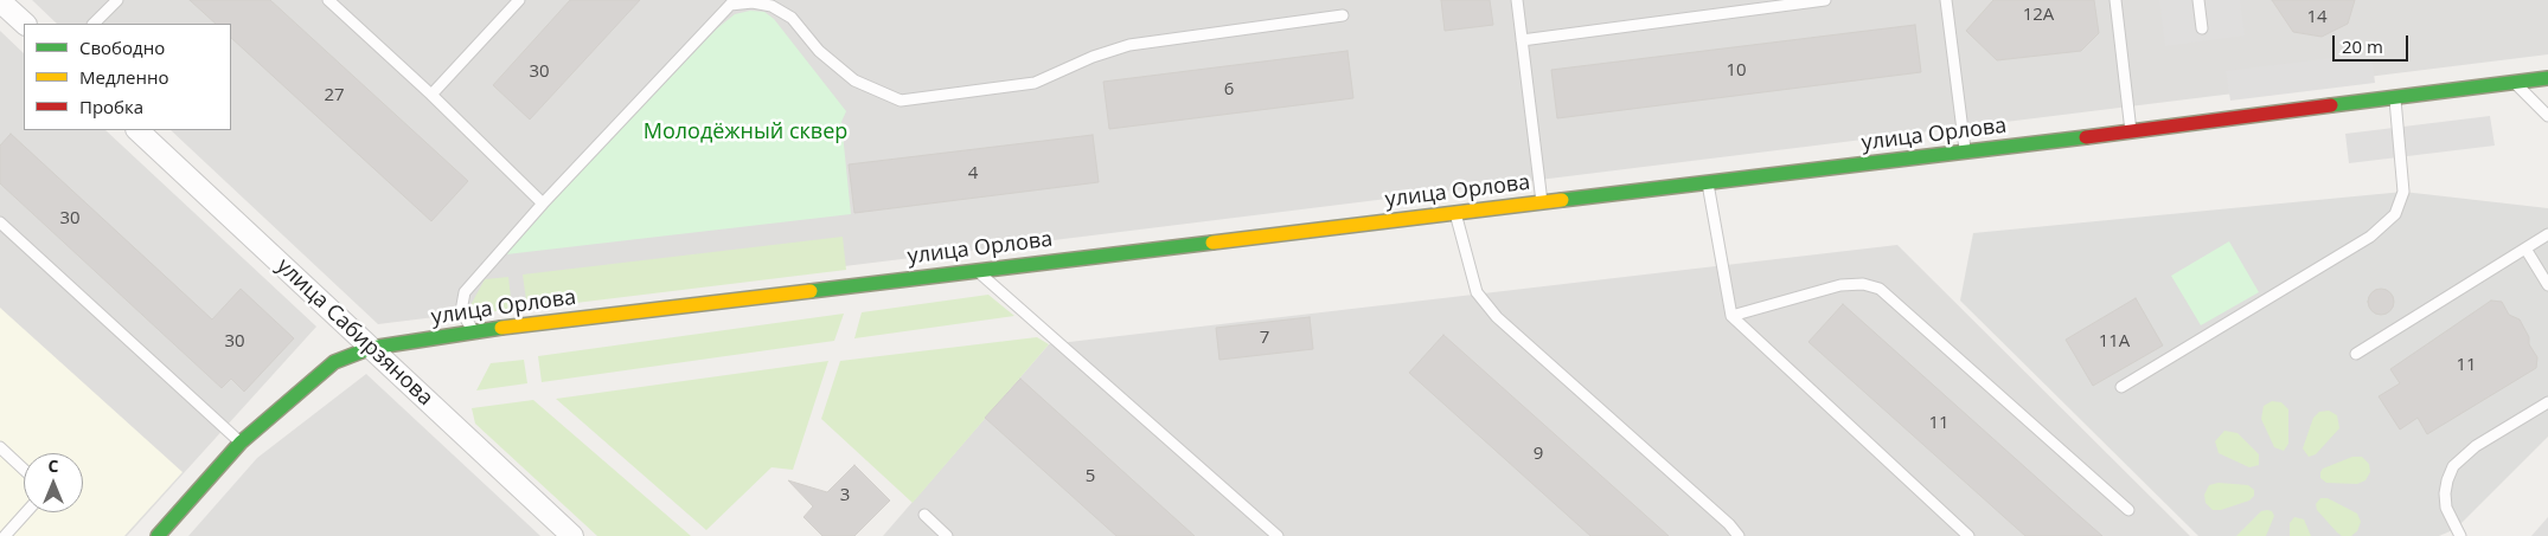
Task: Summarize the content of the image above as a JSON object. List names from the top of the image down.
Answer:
{
  "streets": {
    "street": ["улица Орлова", "улица Сабирзянова"]
  },
  "crossings": [
    ["улица Орлова", "улица Сабирзянова"]
  ],
  "parks": ["Молодёжный сквер"],
  "house_numbers": [
    "12А",
    "14",
    "10",
    "30",
    "6",
    "27",
    "4",
    "30",
    "7",
    "30",
    "11А",
    "11",
    "11",
    "9",
    "5",
    "3"
  ],
  "legend": ["Свободно", "Медленно", "Пробка"],
  "scale_bar": "20 m",
  "north": "top"
}
